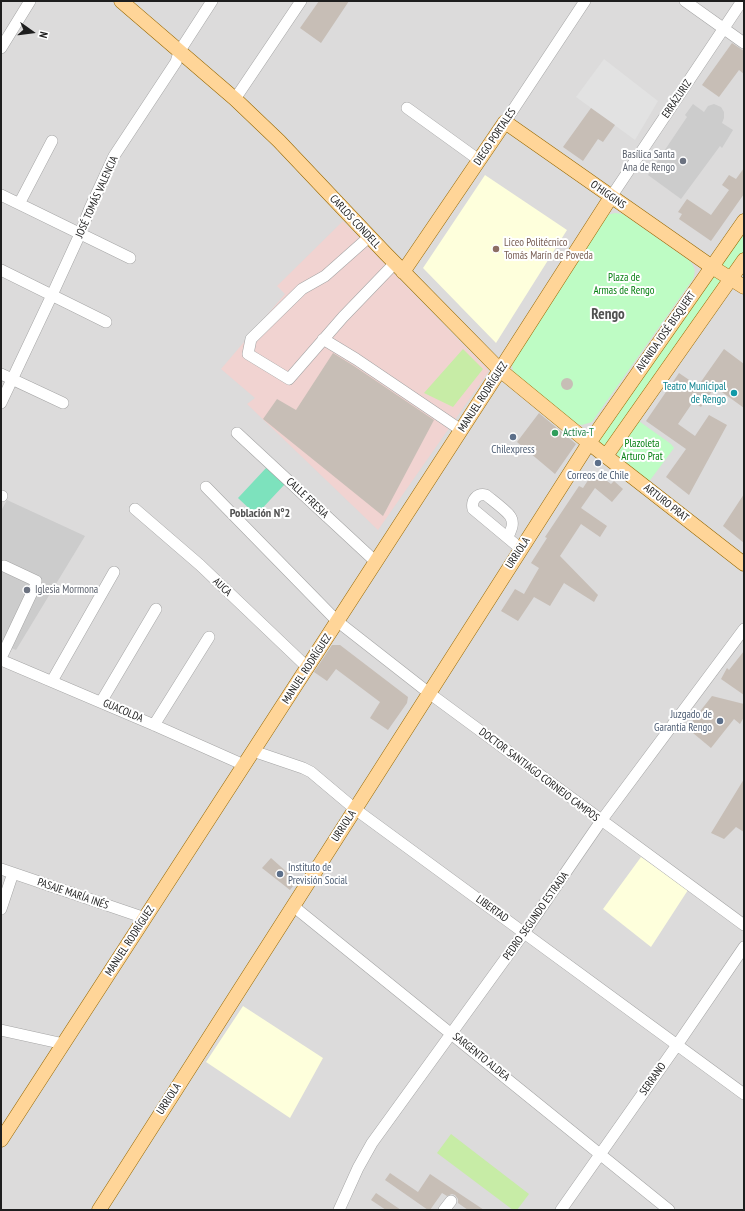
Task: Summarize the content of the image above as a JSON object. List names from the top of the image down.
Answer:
{
  "streets": {
    "main road": [
      "DIEGO PORTALES",
      "O'HIGGINS",
      "CARLOS CONDELL",
      "AVENIDA JOSÉ BISQUERT",
      "MANUEL RODRÍGUEZ",
      "ARTURO PRAT",
      "URRIOLA"
    ],
    "street": [
      "ERRÁZURIZ",
      "JOSÉ TOMÁS VALENCIA",
      "CALLE FRESIA",
      "AUCA",
      "GUACOLDA",
      "DOCTOR SANTIAGO CORNEJO CAMPOS",
      "PASAJE MARÍA INÉS",
      "LIBERTAD",
      "PEDRO SEGUNDO ESTRADA",
      "SARGENTO ALDEA",
      "SERRANO"
    ]
  },
  "crossings": [
    ["ERRÁZURIZ", "O'HIGGINS"],
    ["ERRÁZURIZ", "MANUEL RODRÍGUEZ"],
    ["DIEGO PORTALES", "O'HIGGINS"],
    ["DIEGO PORTALES", "CARLOS CONDELL"],
    ["O'HIGGINS", "AVENIDA JOSÉ BISQUERT"],
    ["O'HIGGINS", "MANUEL RODRÍGUEZ"],
    ["JOSÉ TOMÁS VALENCIA", "CARLOS CONDELL"],
    ["CARLOS CONDELL", "AVENIDA JOSÉ BISQUERT"],
    ["CARLOS CONDELL", "MANUEL RODRÍGUEZ"],
    ["CARLOS CONDELL", "ARTURO PRAT"],
    ["CARLOS CONDELL", "URRIOLA"],
    ["AVENIDA JOSÉ BISQUERT", "ARTURO PRAT"],
    ["AVENIDA JOSÉ BISQUERT", "URRIOLA"],
    ["MANUEL RODRÍGUEZ", "CALLE FRESIA"],
    ["MANUEL RODRÍGUEZ", "AUCA"],
    ["MANUEL RODRÍGUEZ", "GUACOLDA"],
    ["MANUEL RODRÍGUEZ", "DOCTOR SANTIAGO CORNEJO CAMPOS"],
    ["MANUEL RODRÍGUEZ", "PASAJE MARÍA INÉS"],
    ["MANUEL RODRÍGUEZ", "LIBERTAD"],
    ["ARTURO PRAT", "URRIOLA"],
    ["URRIOLA", "DOCTOR SANTIAGO CORNEJO CAMPOS"],
    ["URRIOLA", "LIBERTAD"],
    ["URRIOLA", "SARGENTO ALDEA"],
    ["DOCTOR SANTIAGO CORNEJO CAMPOS", "PEDRO SEGUNDO ESTRADA"],
    ["LIBERTAD", "PEDRO SEGUNDO ESTRADA"],
    ["LIBERTAD", "SERRANO"],
    ["PEDRO SEGUNDO ESTRADA", "SARGENTO ALDEA"],
    ["SARGENTO ALDEA", "SERRANO"]
  ],
  "districts": ["Rengo", "Población N°2"],
  "parks": ["Plaza de Armas de Rengo", "Plazoleta Arturo Prat"],
  "places": [
    "Basílica Santa Ana de Rengo",
    "Liceo Politécnico Tomás Marín de Poveda",
    "Teatro Municipal de Rengo",
    "Activa-T",
    "Chilexpress",
    "Correos de Chile",
    "Iglesia Mormona",
    "Juzgado de Garantía Rengo",
    "Instituto de Previsión Social"
  ],
  "north": "right"
}
